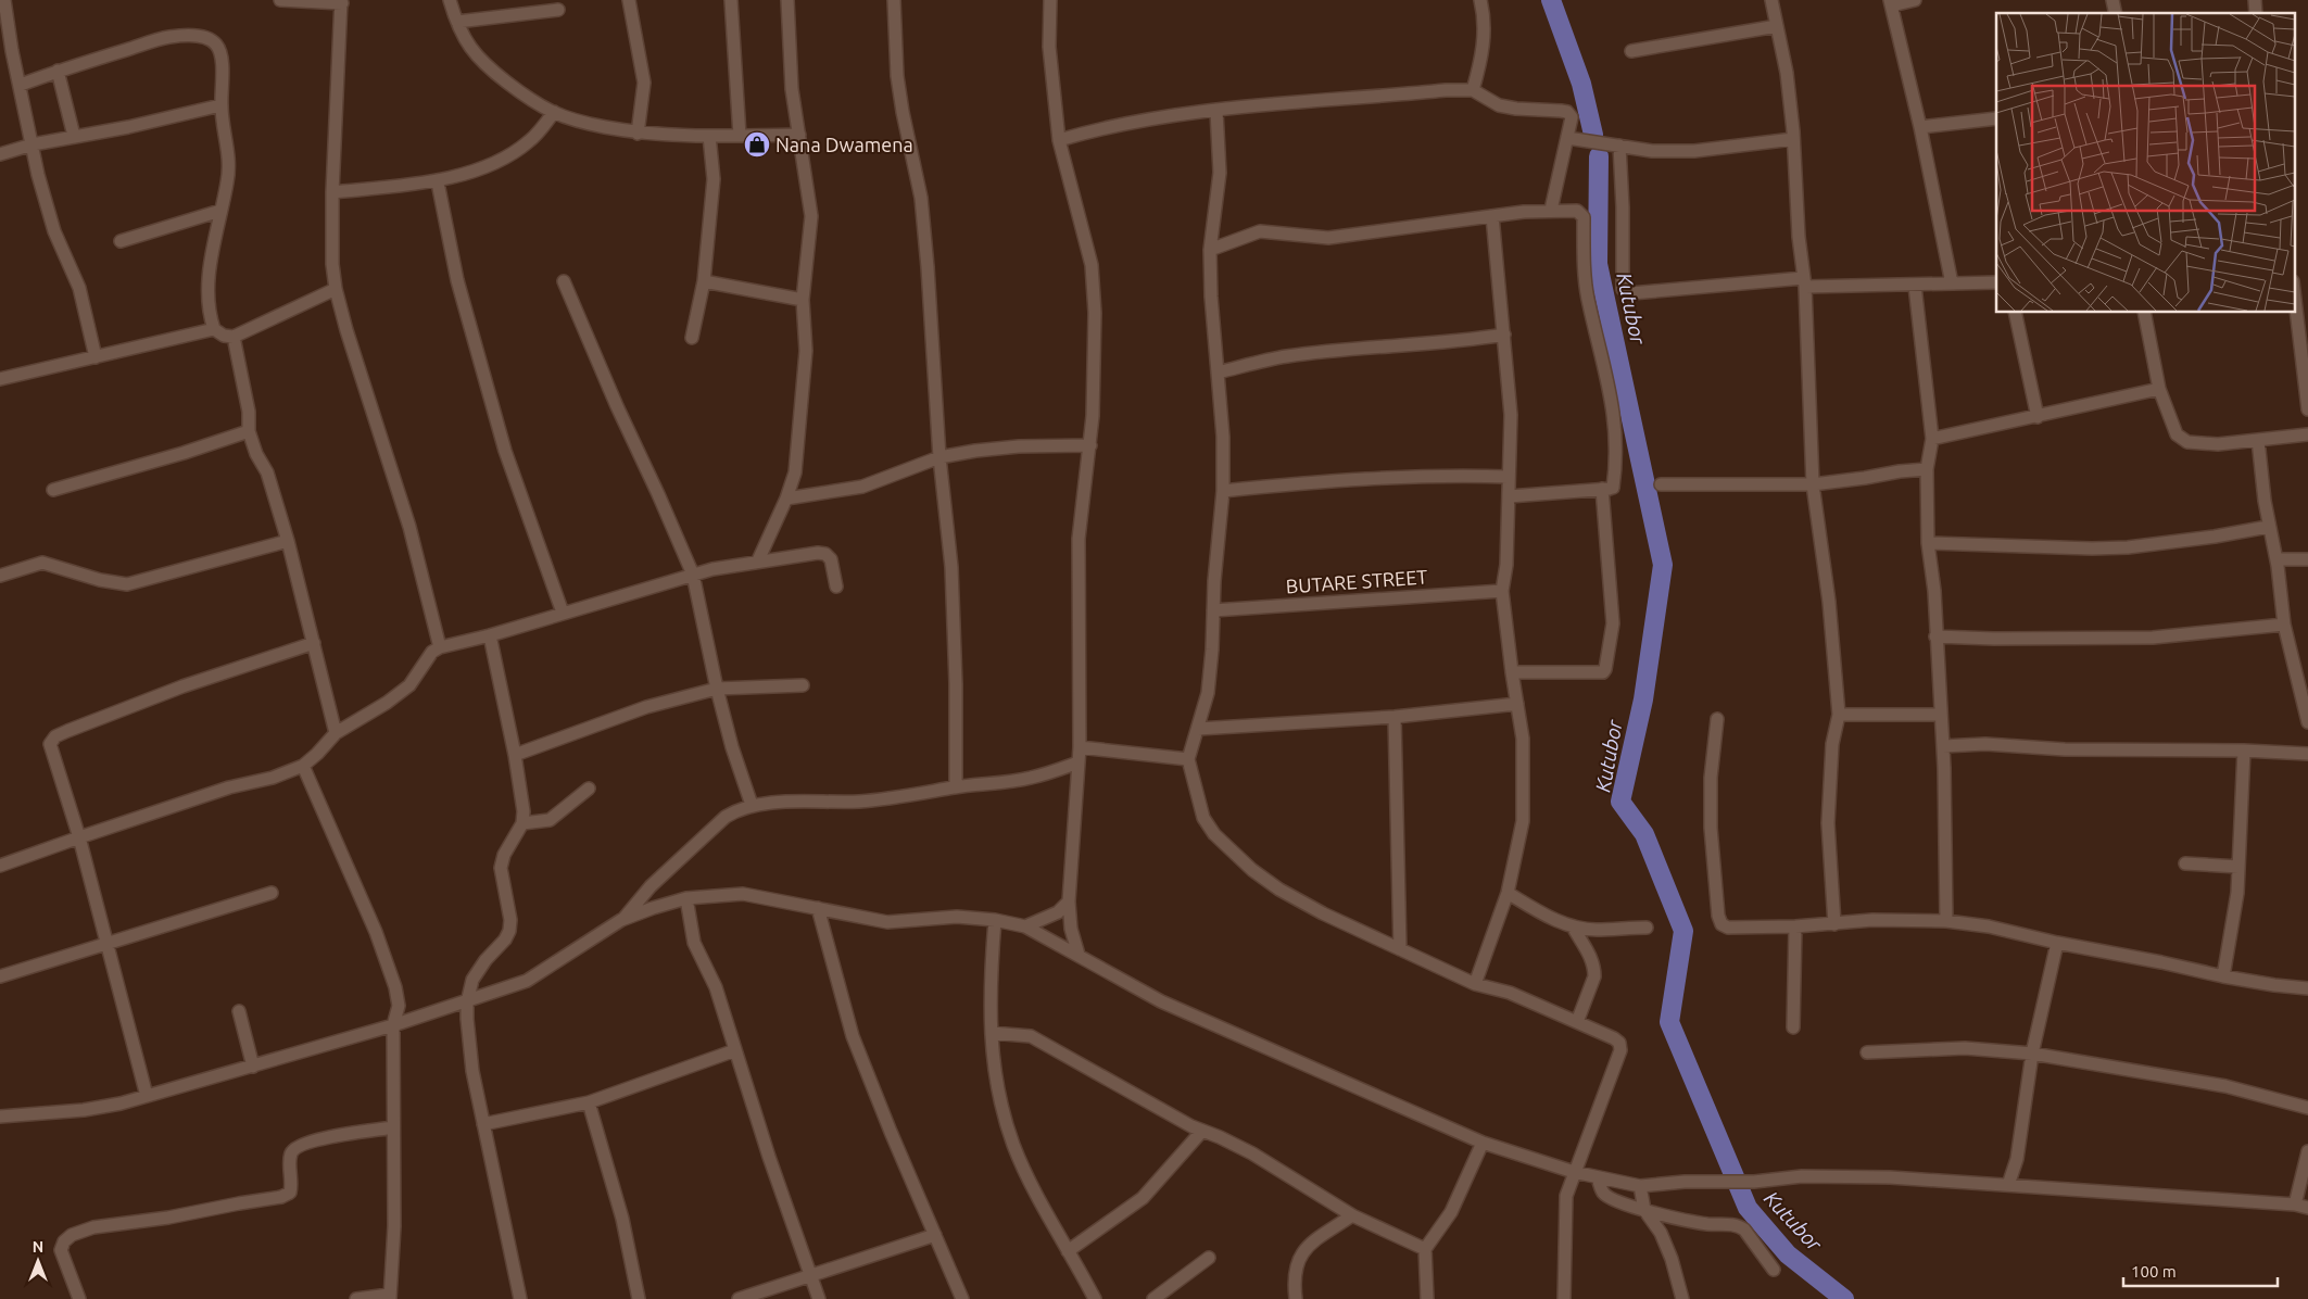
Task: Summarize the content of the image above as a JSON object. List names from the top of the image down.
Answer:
{
  "streets": {
    "street": ["BUTARE STREET"]
  },
  "water": ["Kutubor"],
  "places": {
    "shop": ["Nana Dwamena"]
  },
  "scale_bar": "100 m",
  "north": "top"
}
